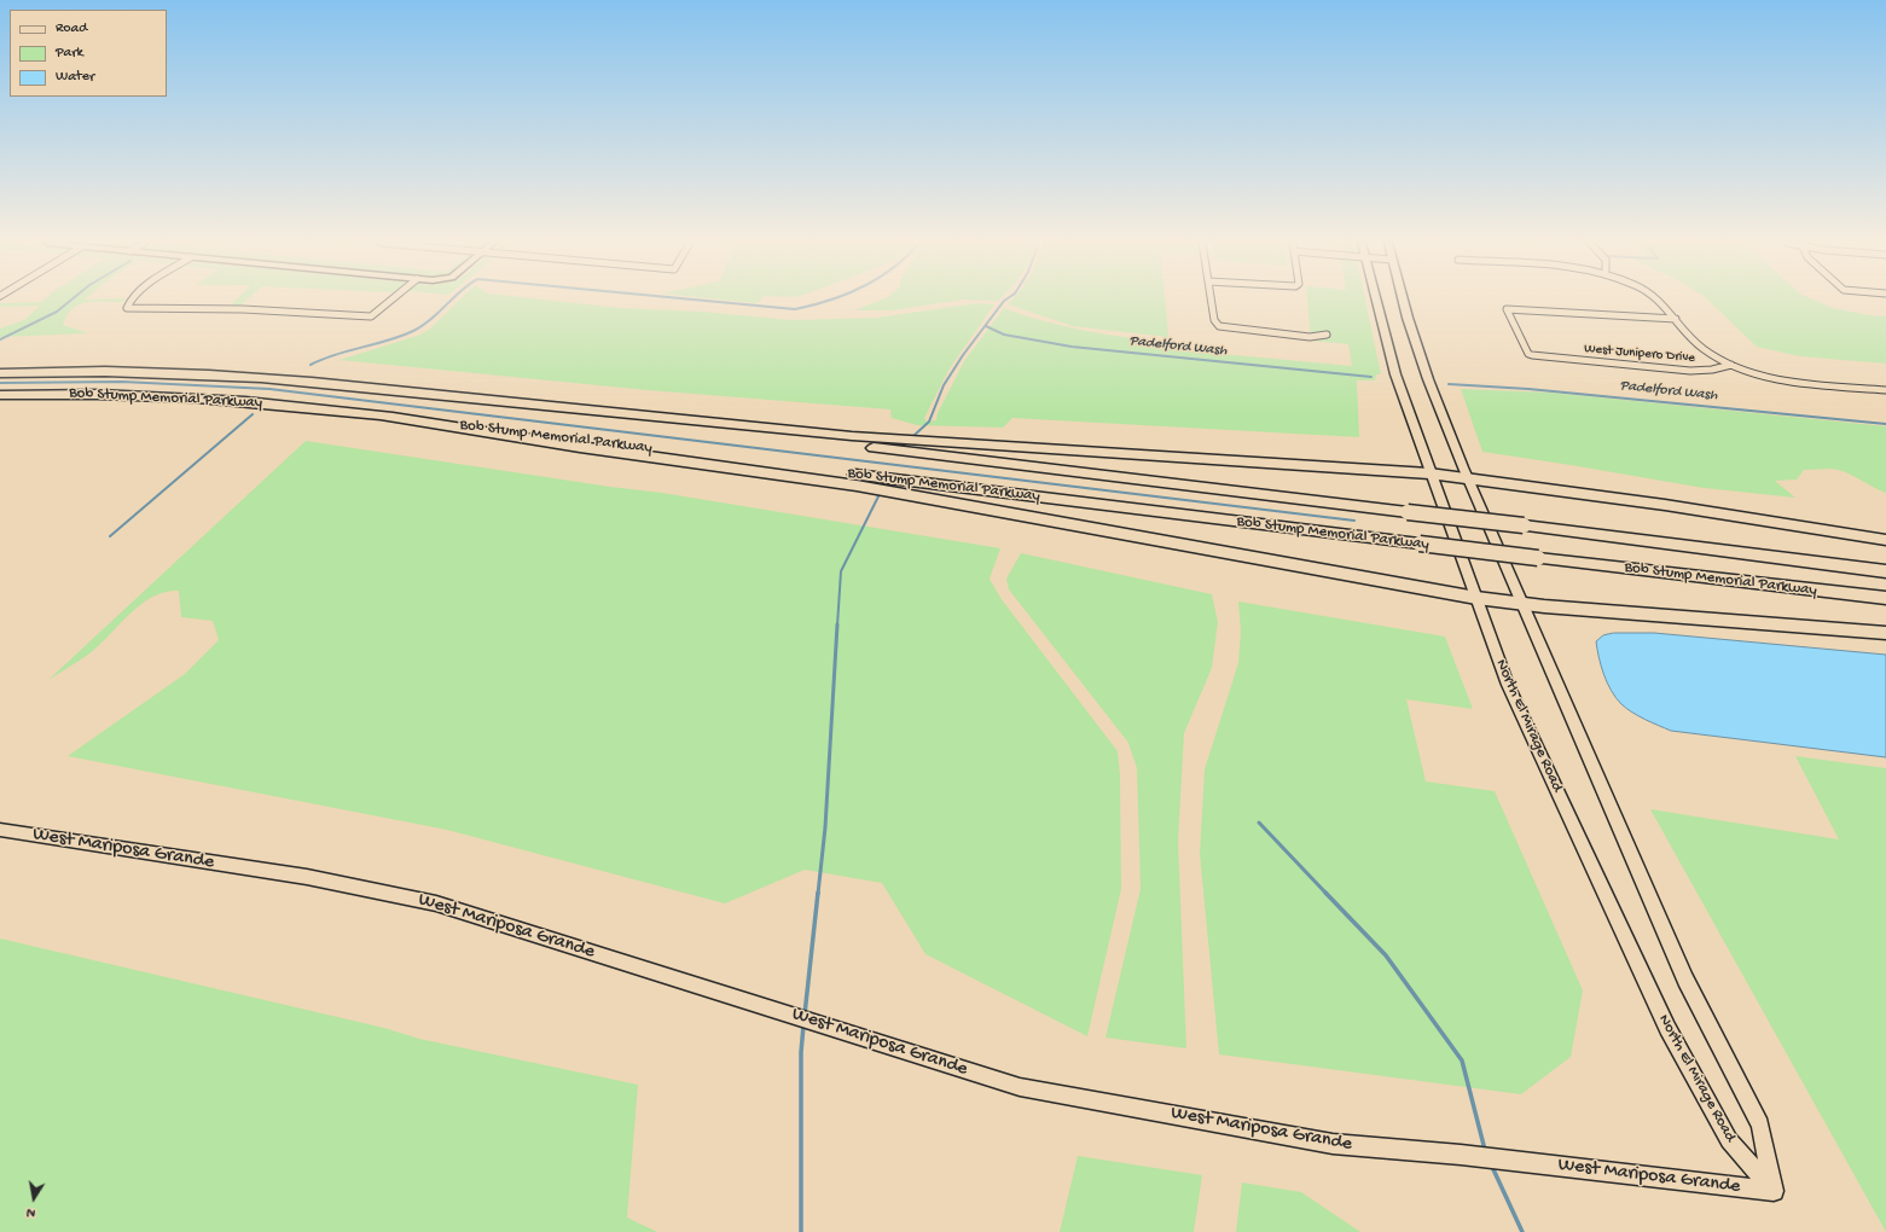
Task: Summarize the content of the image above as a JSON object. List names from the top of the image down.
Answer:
{
  "streets": {
    "highway": ["Bob Stump Memorial Parkway"],
    "main road": ["North El Mirage Road", "West Mariposa Grande"],
    "street": ["West Junipero Drive"]
  },
  "crossings": [
    ["North El Mirage Road", "West Mariposa Grande"]
  ],
  "water": ["Padelford Wash"],
  "legend": ["Road", "Park", "Water"],
  "north": "bottom"
}
